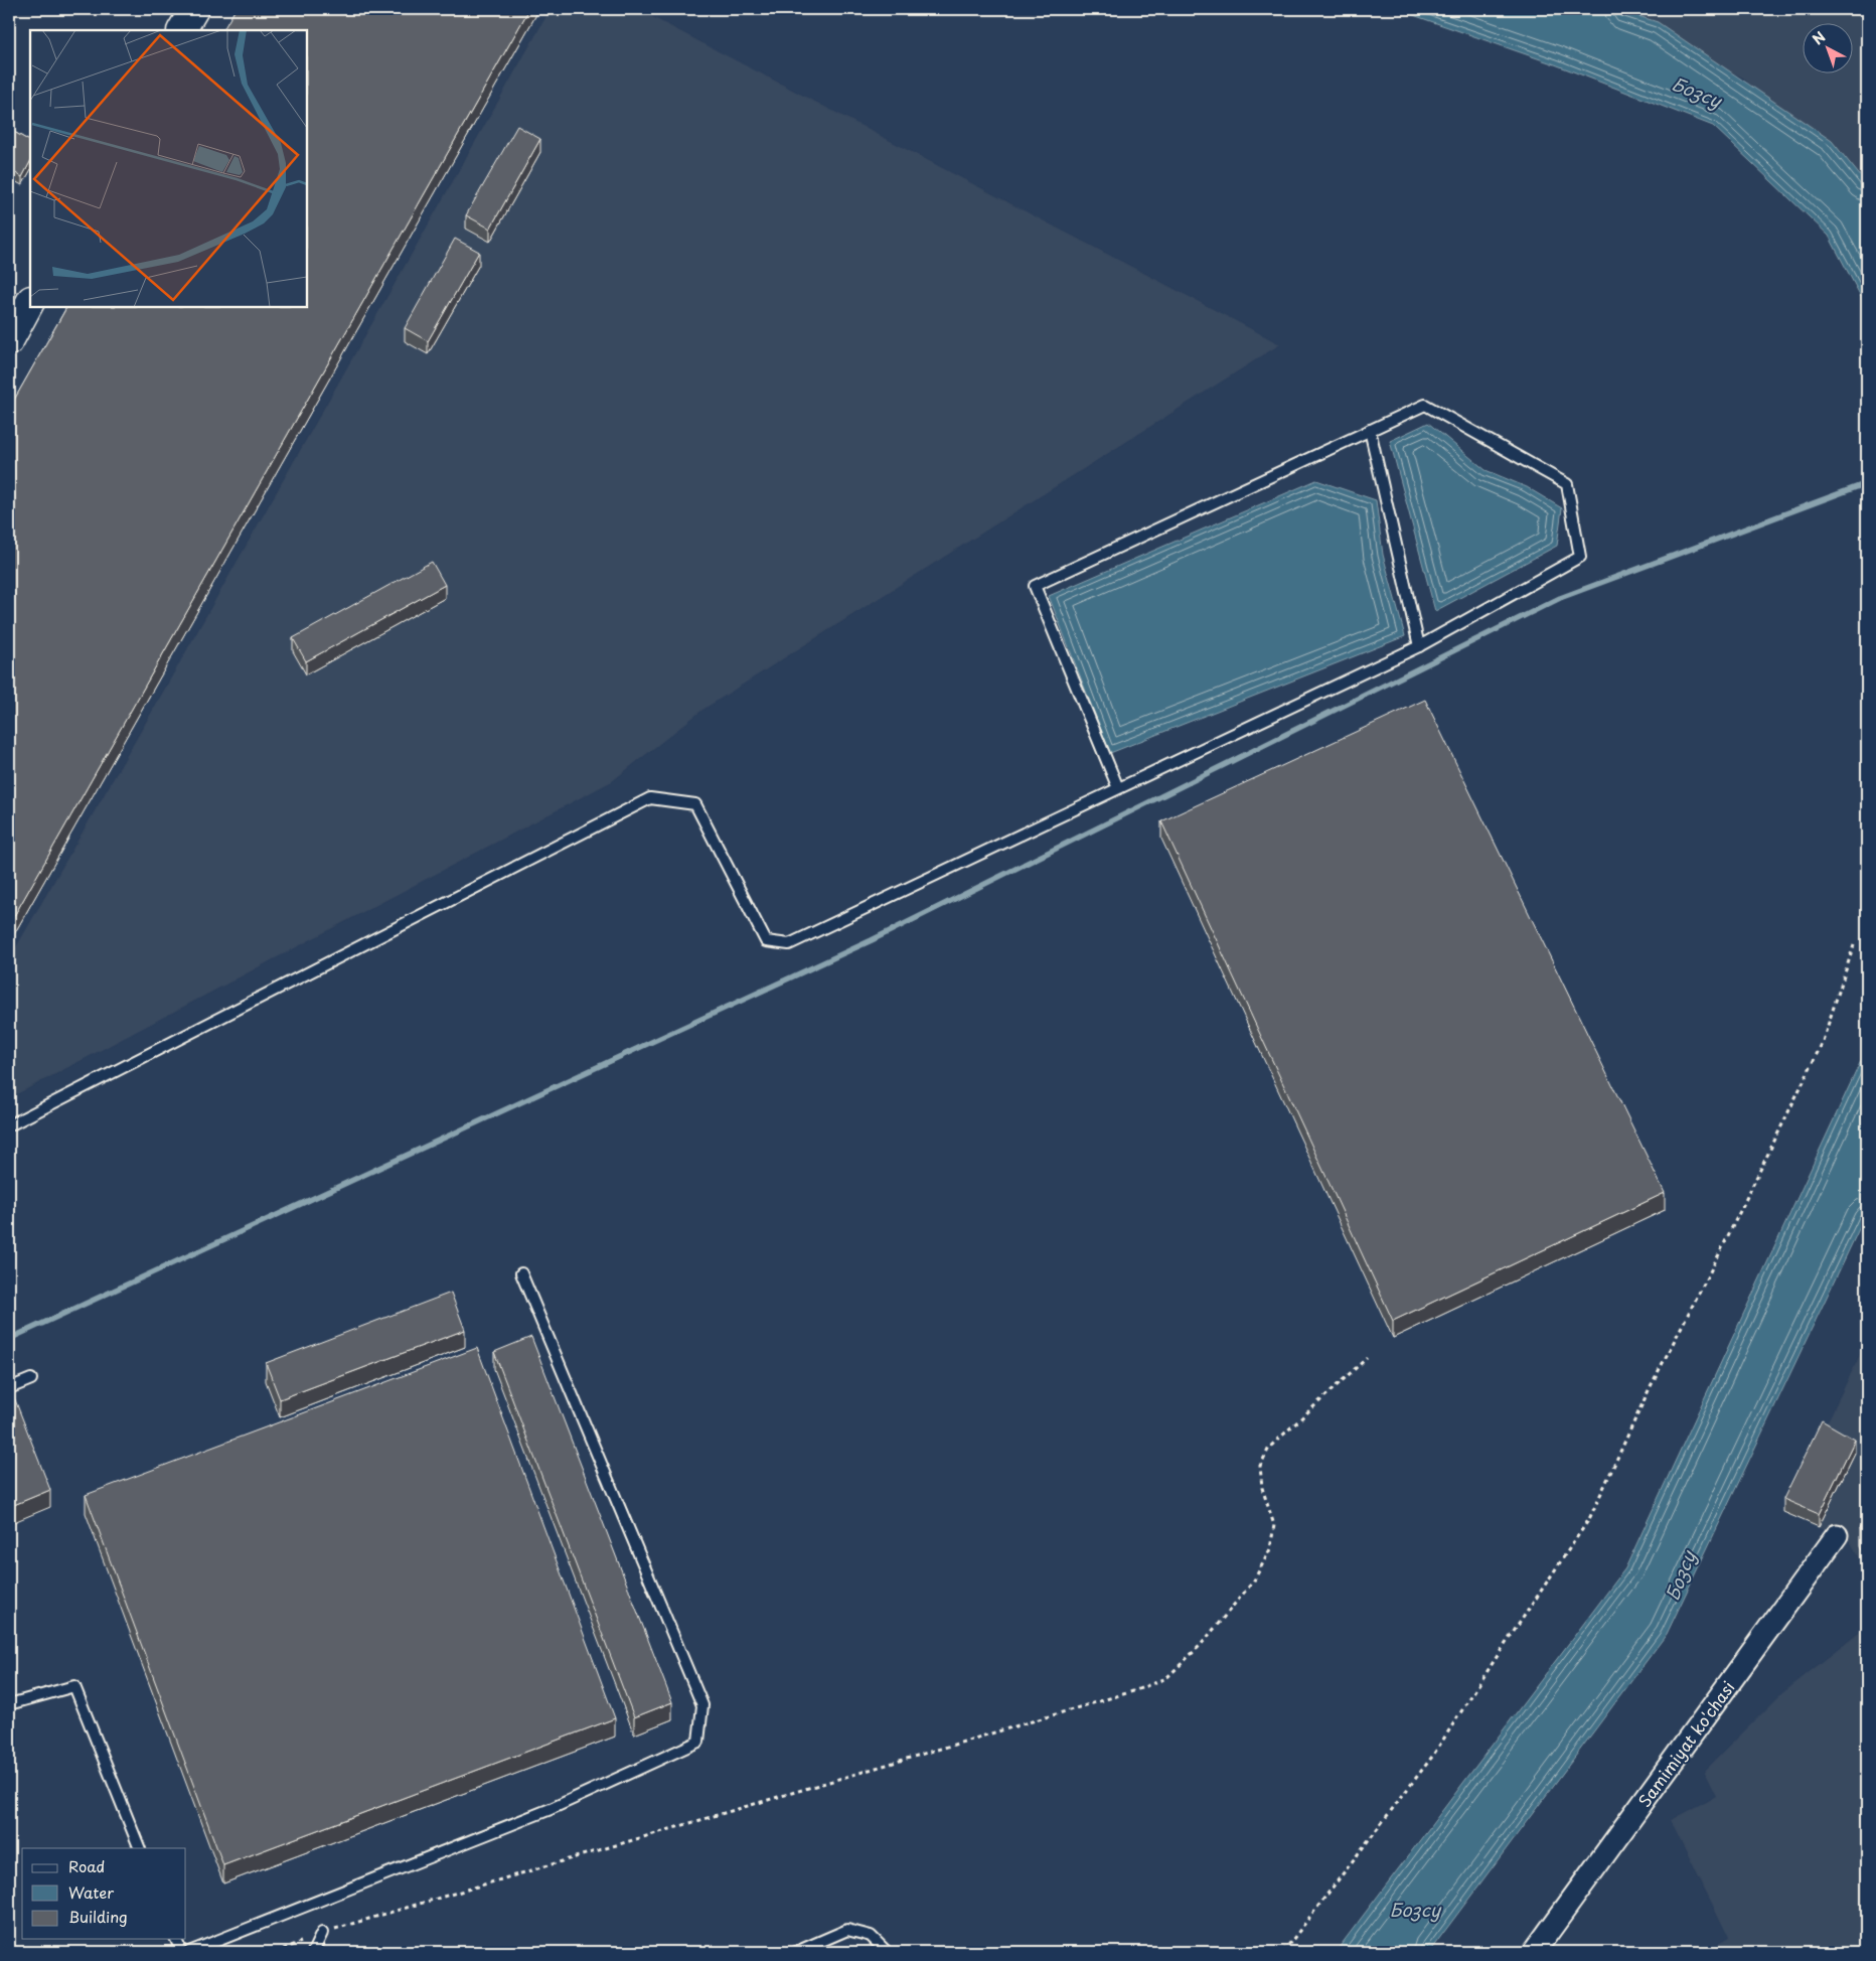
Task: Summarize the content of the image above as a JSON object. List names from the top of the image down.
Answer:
{
  "streets": {
    "street": ["Samimiyat ko'chasi"]
  },
  "water": ["Бозсу"],
  "legend": ["Road", "Water", "Building"],
  "north": "top left"
}
